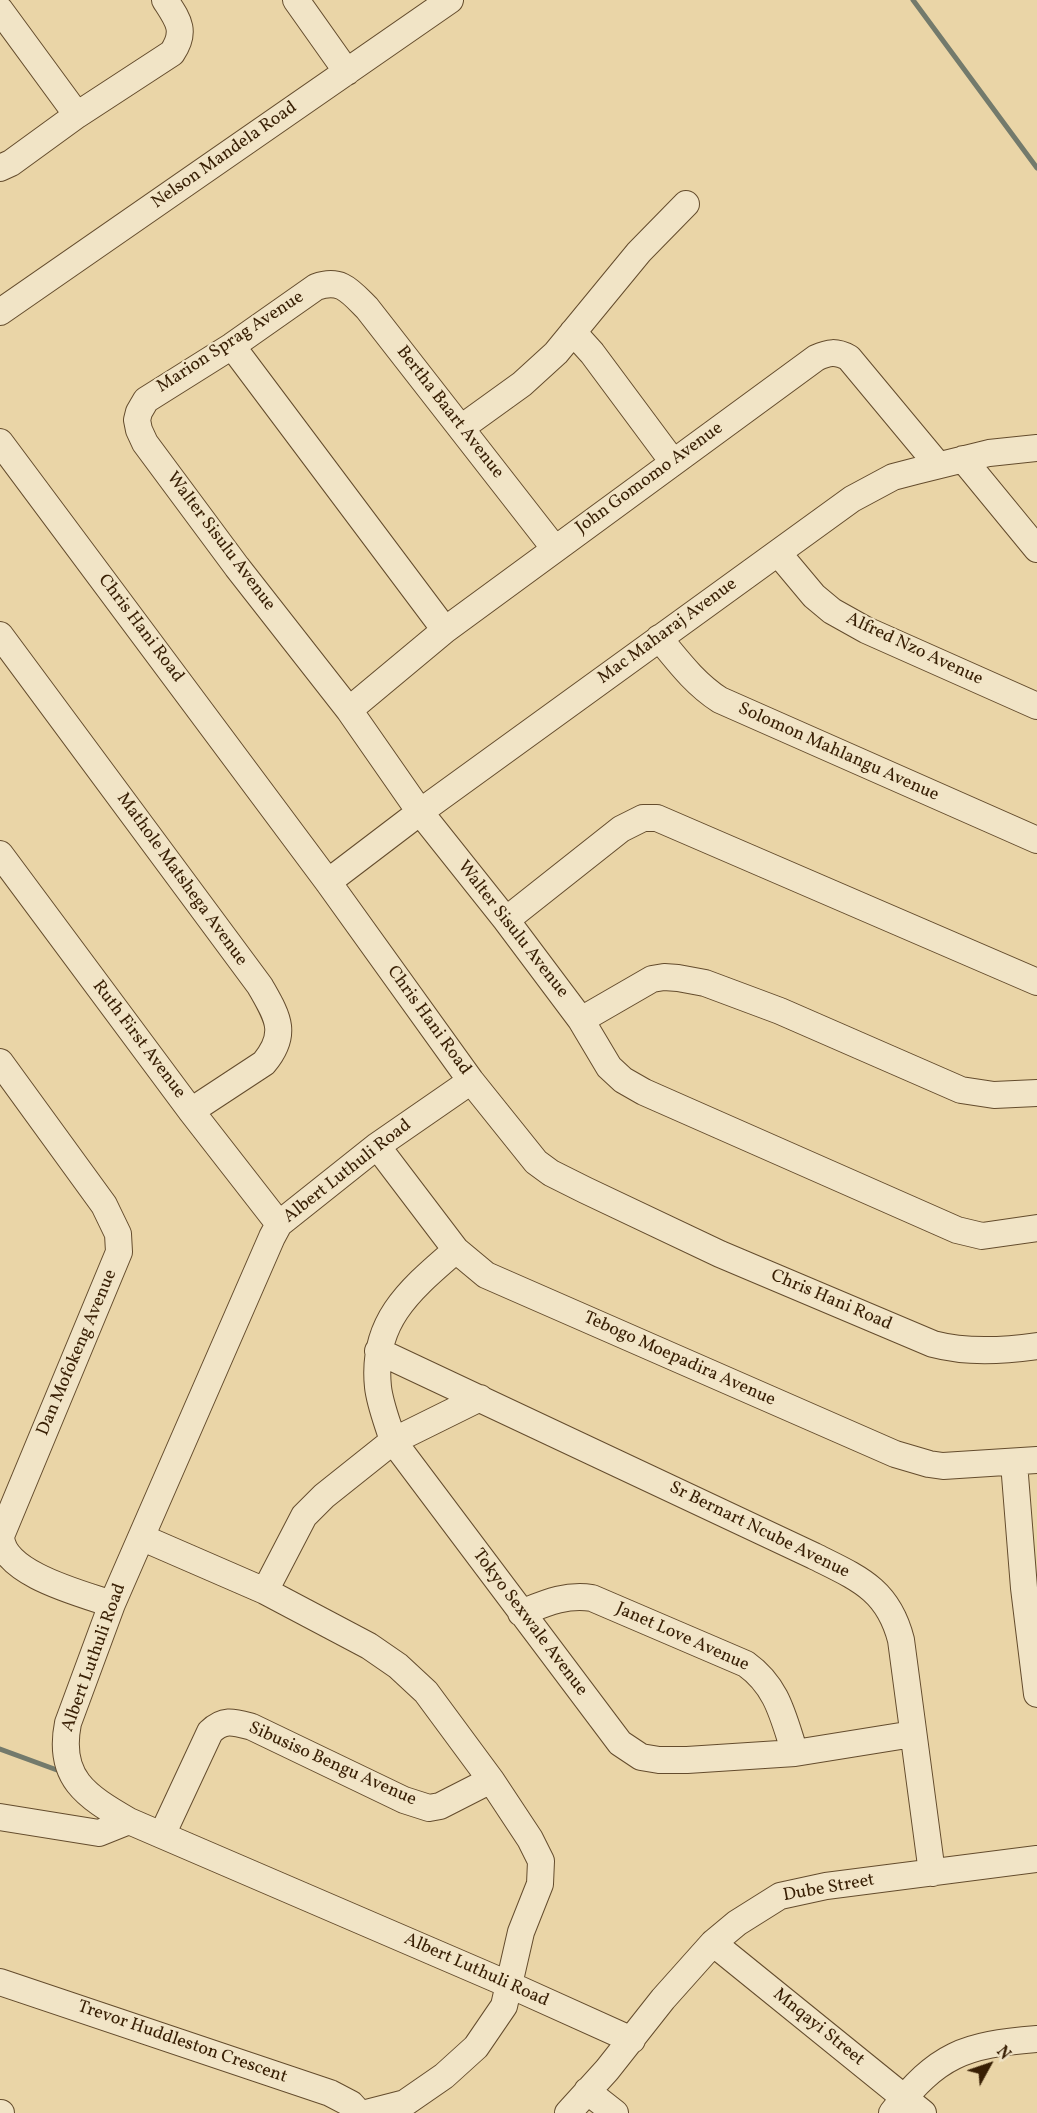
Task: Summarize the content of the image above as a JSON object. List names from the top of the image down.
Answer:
{
  "streets": {
    "street": [
      "Nelson Mandela Road",
      "Marion Sprag Avenue",
      "Bertha Baart Avenue",
      "John Gomomo Avenue",
      "Walter Sisulu Avenue",
      "Chris Hani Road",
      "Mac Maharaj Avenue",
      "Alfred Nzo Avenue",
      "Solomon Mahlangu Avenue",
      "Mathole Matshega Avenue",
      "Ruth First Avenue",
      "Albert Luthuli Road",
      "Dan Mofokeng Avenue",
      "Tebogo Moepadira Avenue",
      "Sr Bernart Ncube Avenue",
      "Tokyo Sexwale Avenue",
      "Janet Love Avenue",
      "Sibusiso Bengu Avenue",
      "Dube Street",
      "Mnqayi Street",
      "Trevor Huddleston Crescent"
    ]
  },
  "crossings": [
    ["Marion Sprag Avenue", "Bertha Baart Avenue"],
    ["Marion Sprag Avenue", "Walter Sisulu Avenue"],
    ["Bertha Baart Avenue", "John Gomomo Avenue"],
    ["John Gomomo Avenue", "Walter Sisulu Avenue"],
    ["John Gomomo Avenue", "Mac Maharaj Avenue"],
    ["Walter Sisulu Avenue", "Mac Maharaj Avenue"],
    ["Chris Hani Road", "Mac Maharaj Avenue"],
    ["Chris Hani Road", "Albert Luthuli Road"],
    ["Mac Maharaj Avenue", "Alfred Nzo Avenue"],
    ["Mac Maharaj Avenue", "Solomon Mahlangu Avenue"],
    ["Mathole Matshega Avenue", "Ruth First Avenue"],
    ["Ruth First Avenue", "Albert Luthuli Road"],
    ["Albert Luthuli Road", "Dan Mofokeng Avenue"],
    ["Albert Luthuli Road", "Tebogo Moepadira Avenue"],
    ["Albert Luthuli Road", "Sibusiso Bengu Avenue"],
    ["Albert Luthuli Road", "Dube Street"],
    ["Tebogo Moepadira Avenue", "Tokyo Sexwale Avenue"],
    ["Sr Bernart Ncube Avenue", "Tokyo Sexwale Avenue"],
    ["Sr Bernart Ncube Avenue", "Dube Street"],
    ["Tokyo Sexwale Avenue", "Janet Love Avenue"],
    ["Dube Street", "Mnqayi Street"]
  ],
  "north": "top right"
}
